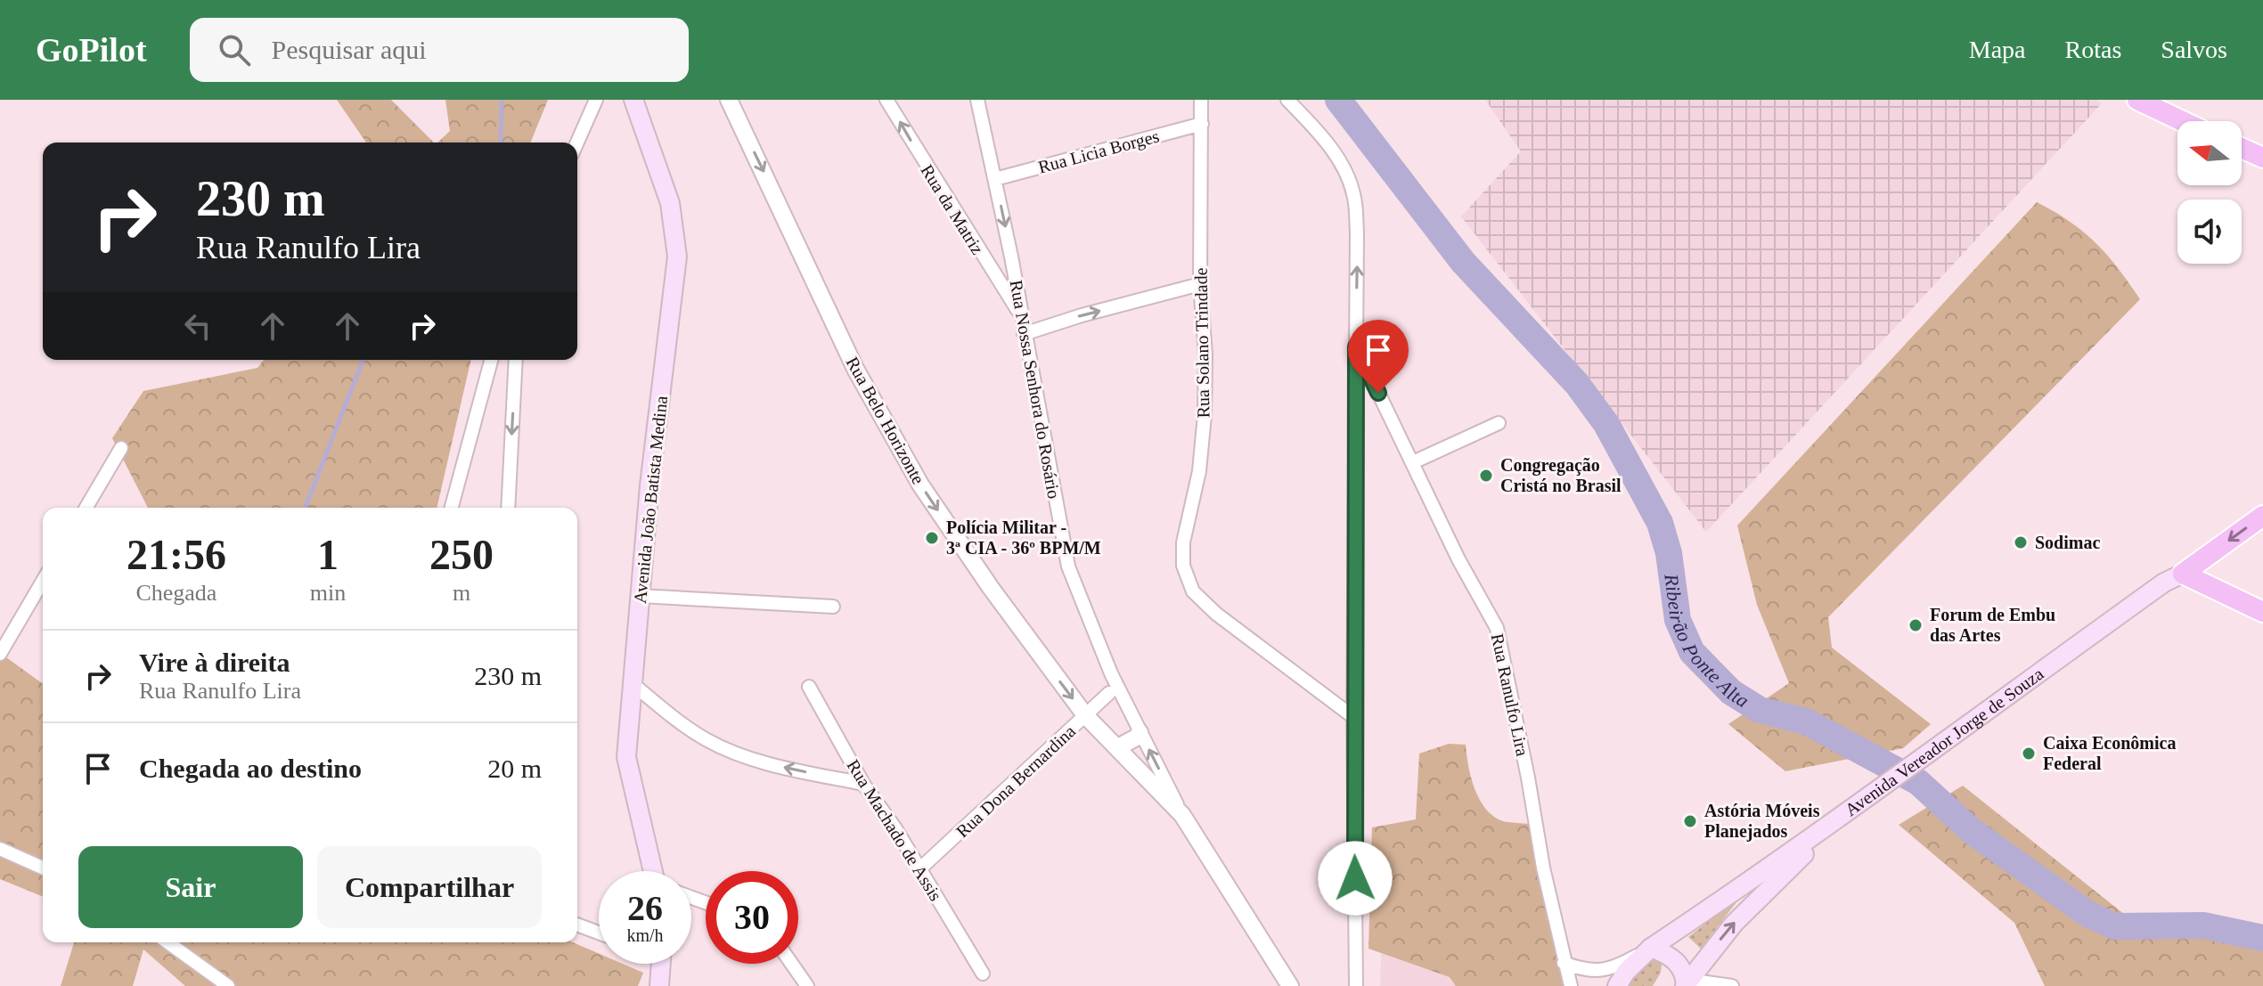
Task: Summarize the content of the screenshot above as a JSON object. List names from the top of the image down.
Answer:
{
  "streets": {
    "main road": ["Avenida João Batista Medina", "Avenida Vereador Jorge de Souza"],
    "street": [
      "Rua Licia Borges",
      "Rua da Matriz",
      "Rua Solano Trindade",
      "Rua Nossa Senhora do Rosário",
      "Rua Belo Horizonte",
      "Rua Ranulfo Lira",
      "Rua Dona Bernardina",
      "Rua Machado de Assis"
    ]
  },
  "crossings": [
    ["Rua Licia Borges", "Rua Solano Trindade"],
    ["Rua Licia Borges", "Rua Nossa Senhora do Rosário"],
    ["Rua da Matriz", "Rua Nossa Senhora do Rosário"],
    ["Rua Nossa Senhora do Rosário", "Rua Belo Horizonte"],
    ["Rua Nossa Senhora do Rosário", "Rua Dona Bernardina"],
    ["Rua Belo Horizonte", "Rua Dona Bernardina"],
    ["Rua Ranulfo Lira", "Avenida Vereador Jorge de Souza"],
    ["Rua Dona Bernardina", "Rua Machado de Assis"]
  ],
  "one_way": ["Rua da Matriz", "Rua Belo Horizonte"],
  "water": ["Ribeirão Ponte Alta"],
  "places": [
    "Congregação Cristá no Brasil",
    "Polícia Militar - 3ª CIA - 36º BPM/M",
    "Sodimac",
    "Forum de Embu das Artes",
    "Caixa Econômica Federal",
    "Astória Móveis Planejados"
  ],
  "north": "left",
  "page": {
    "header": "GoPilot",
    "search": "Pesquisar aqui",
    "nav": ["Mapa", "Rotas", "Salvos"],
    "turn": ["230 m", "Rua Ranulfo Lira"],
    "eta": [
      "21:56",
      "Chegada",
      "1",
      "min",
      "250",
      "m"
    ],
    "list": [
      {
        "name": "Vire à direita",
        "note": "Rua Ranulfo Lira",
        "value": "230 m"
      },
      {
        "name": "Chegada ao destino",
        "value": "20 m"
      }
    ],
    "buttons": ["Sair", "Compartilhar"],
    "speed": "26 km/h",
    "limit": "30"
  }
}
